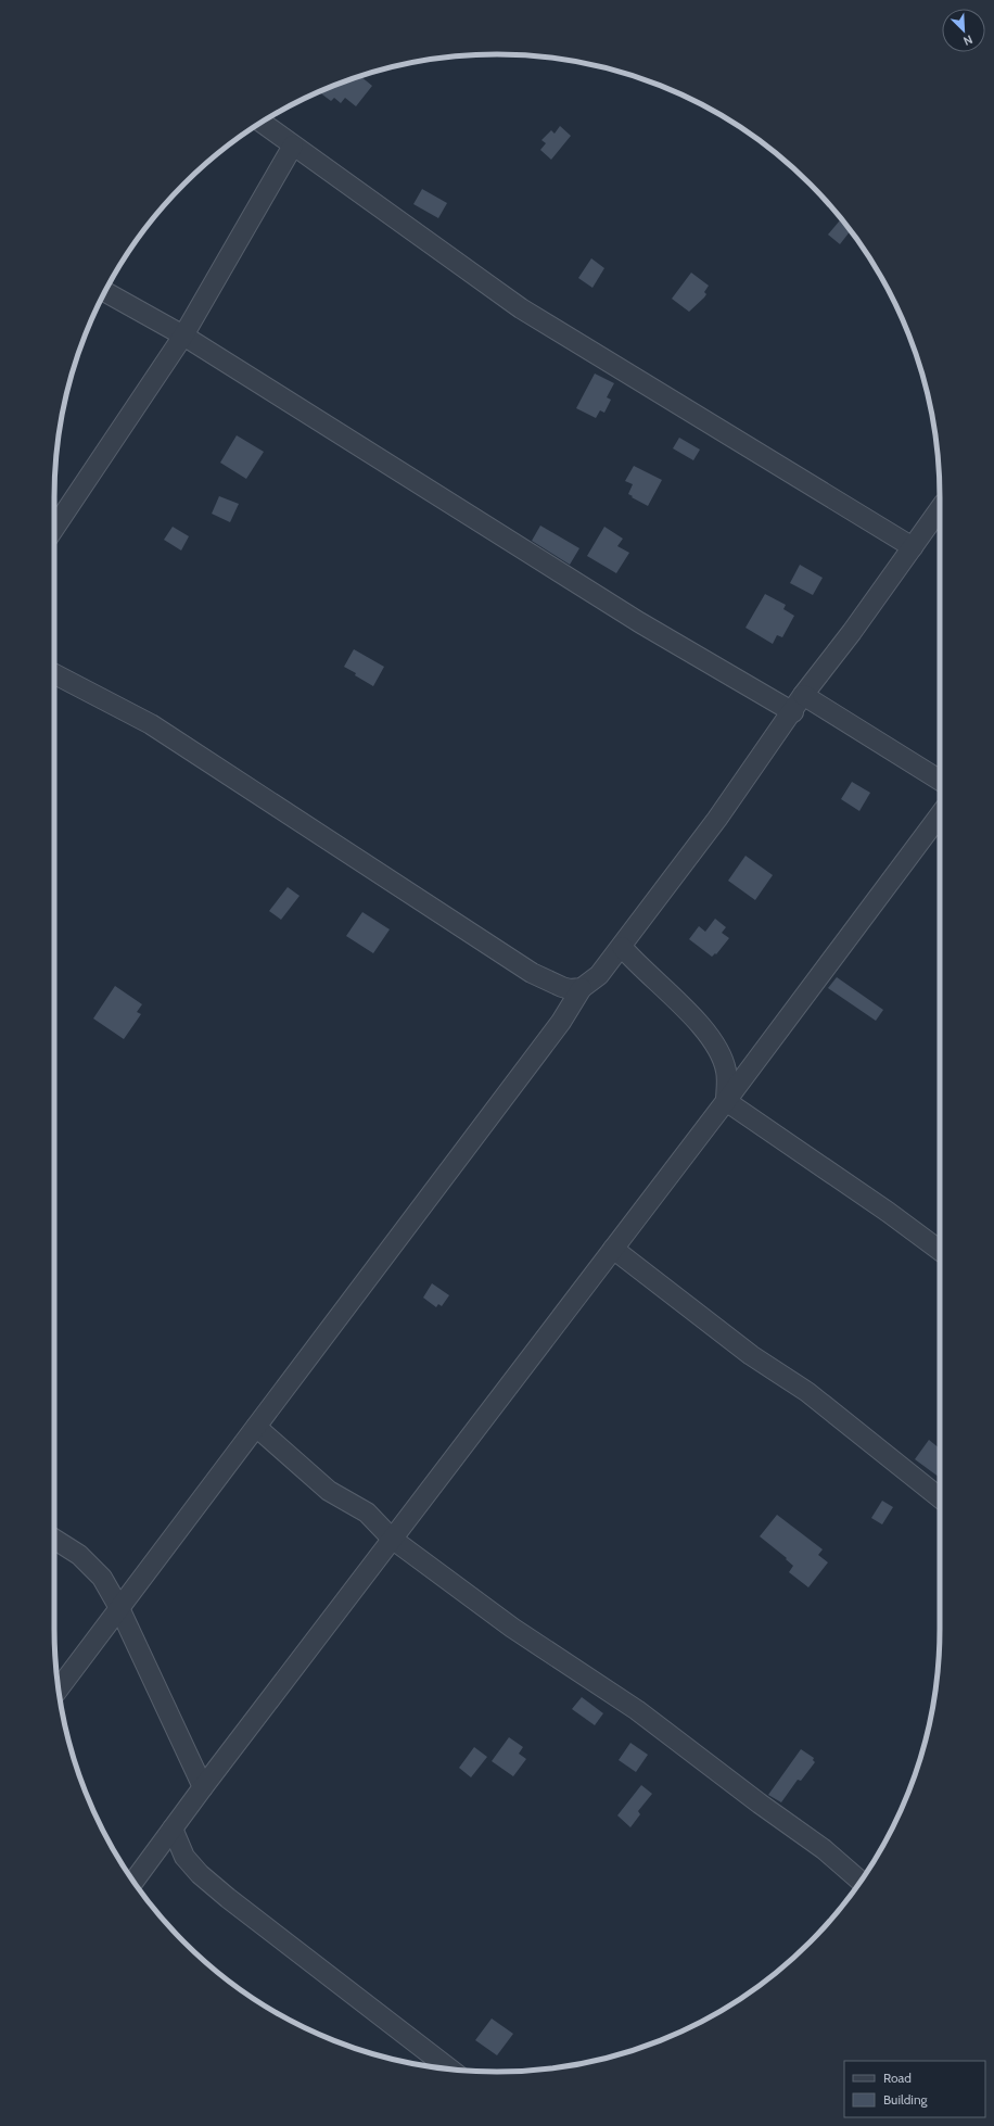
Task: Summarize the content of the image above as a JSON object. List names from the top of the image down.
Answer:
{
  "legend": ["Road", "Building"],
  "north": "bottom right"
}
